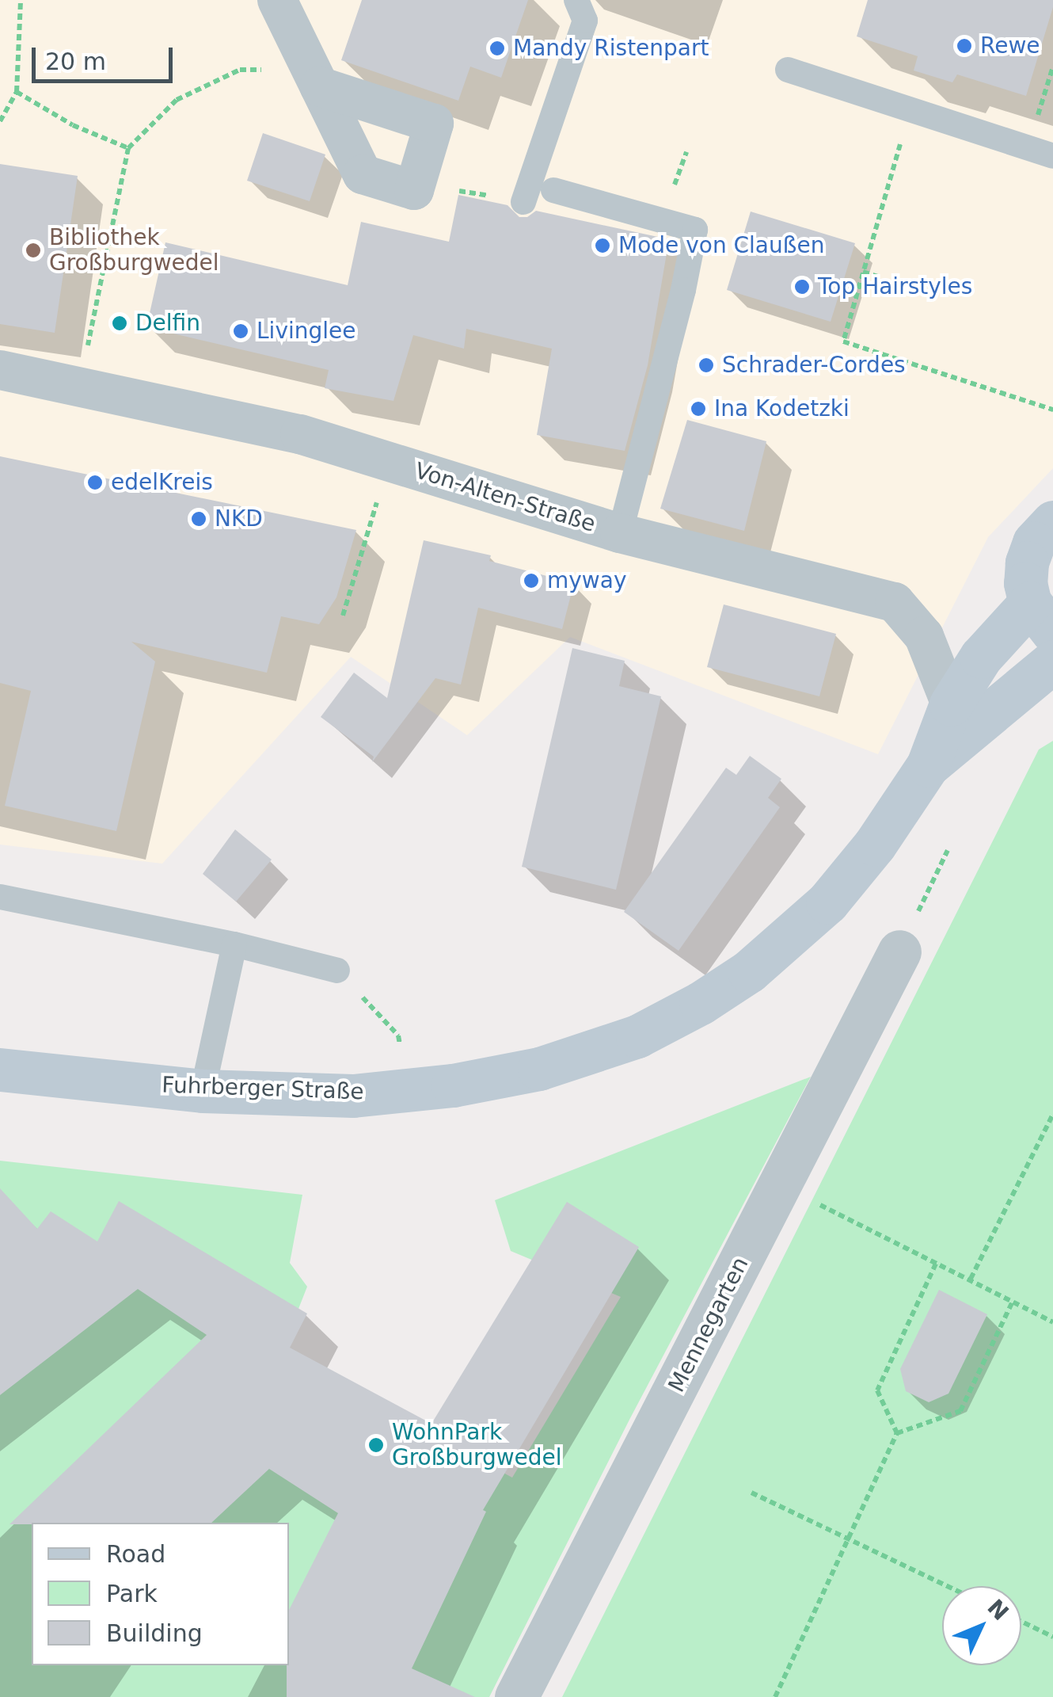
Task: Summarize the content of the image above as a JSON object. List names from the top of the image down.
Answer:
{
  "streets": {
    "main road": ["Fuhrberger Straße"],
    "street": ["Von-Alten-Straße", "Mennegarten"]
  },
  "crossings": [
    ["Von-Alten-Straße", "Fuhrberger Straße"]
  ],
  "places": [
    "Rewe",
    "Mandy Ristenpart",
    "Mode von Claußen",
    "Bibliothek Großburgwedel",
    "Top Hairstyles",
    "Delfin",
    "Livinglee",
    "Schrader-Cordes",
    "Ina Kodetzki",
    "edelKreis",
    "NKD",
    "myway",
    "WohnPark Großburgwedel"
  ],
  "legend": ["Road", "Park", "Building"],
  "scale_bar": "20 m",
  "north": "top right"
}
